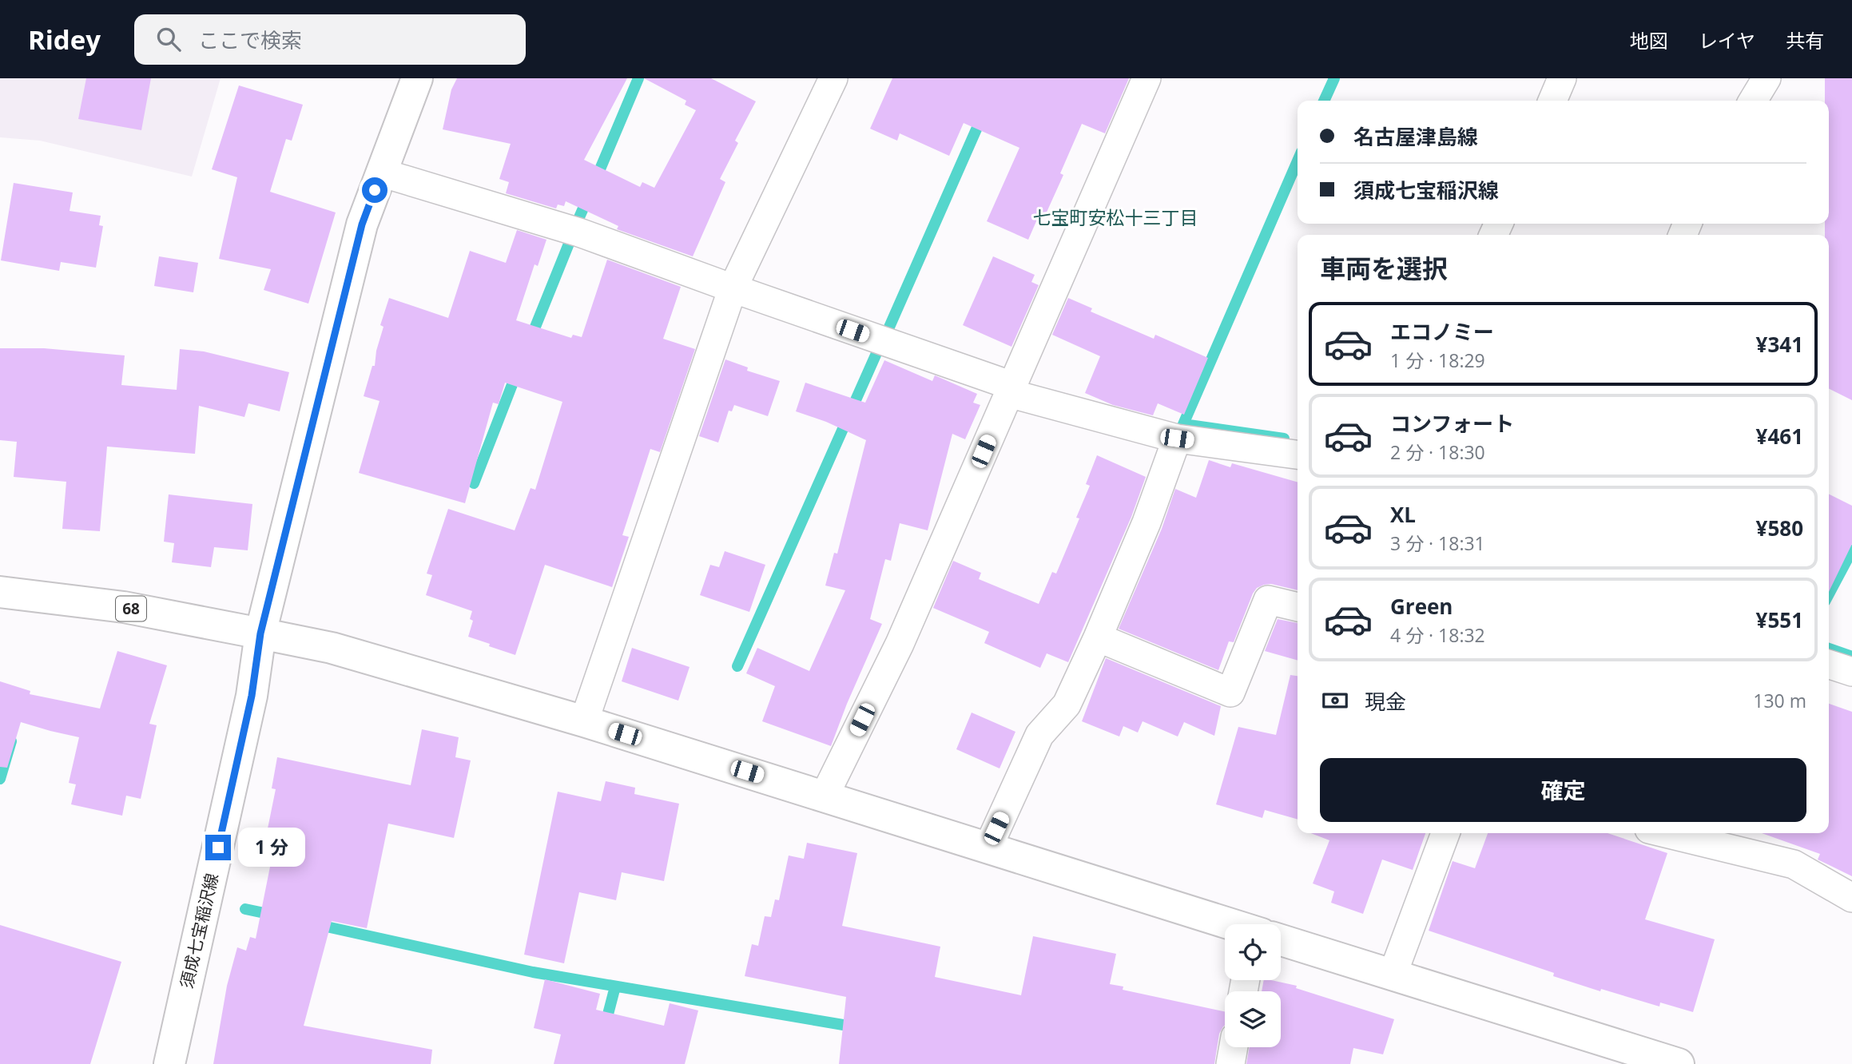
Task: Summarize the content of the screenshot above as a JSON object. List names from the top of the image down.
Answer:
{
  "streets": {
    "street": ["68", "須成七宝稲沢線"]
  },
  "crossings": [
    ["68", "須成七宝稲沢線"]
  ],
  "districts": ["七宝町安松十三丁目"],
  "page": {
    "header": "Ridey",
    "search": "ここで検索",
    "nav": ["地図", "レイヤ", "共有"],
    "banner": ["名古屋津島線", "須成七宝稲沢線"],
    "heading": "車両を選択",
    "list": [
      {
        "name": "エコノミー",
        "note": "1 分 · 18:29",
        "value": "¥341"
      },
      {
        "name": "コンフォート",
        "note": "2 分 · 18:30",
        "value": "¥461"
      },
      {
        "name": "XL",
        "note": "3 分 · 18:31",
        "value": "¥580"
      },
      {
        "name": "Green",
        "note": "4 分 · 18:32",
        "value": "¥551"
      }
    ],
    "pay": ["現金", "130 m"],
    "buttons": "確定",
    "bubble": "1 分"
  }
}
